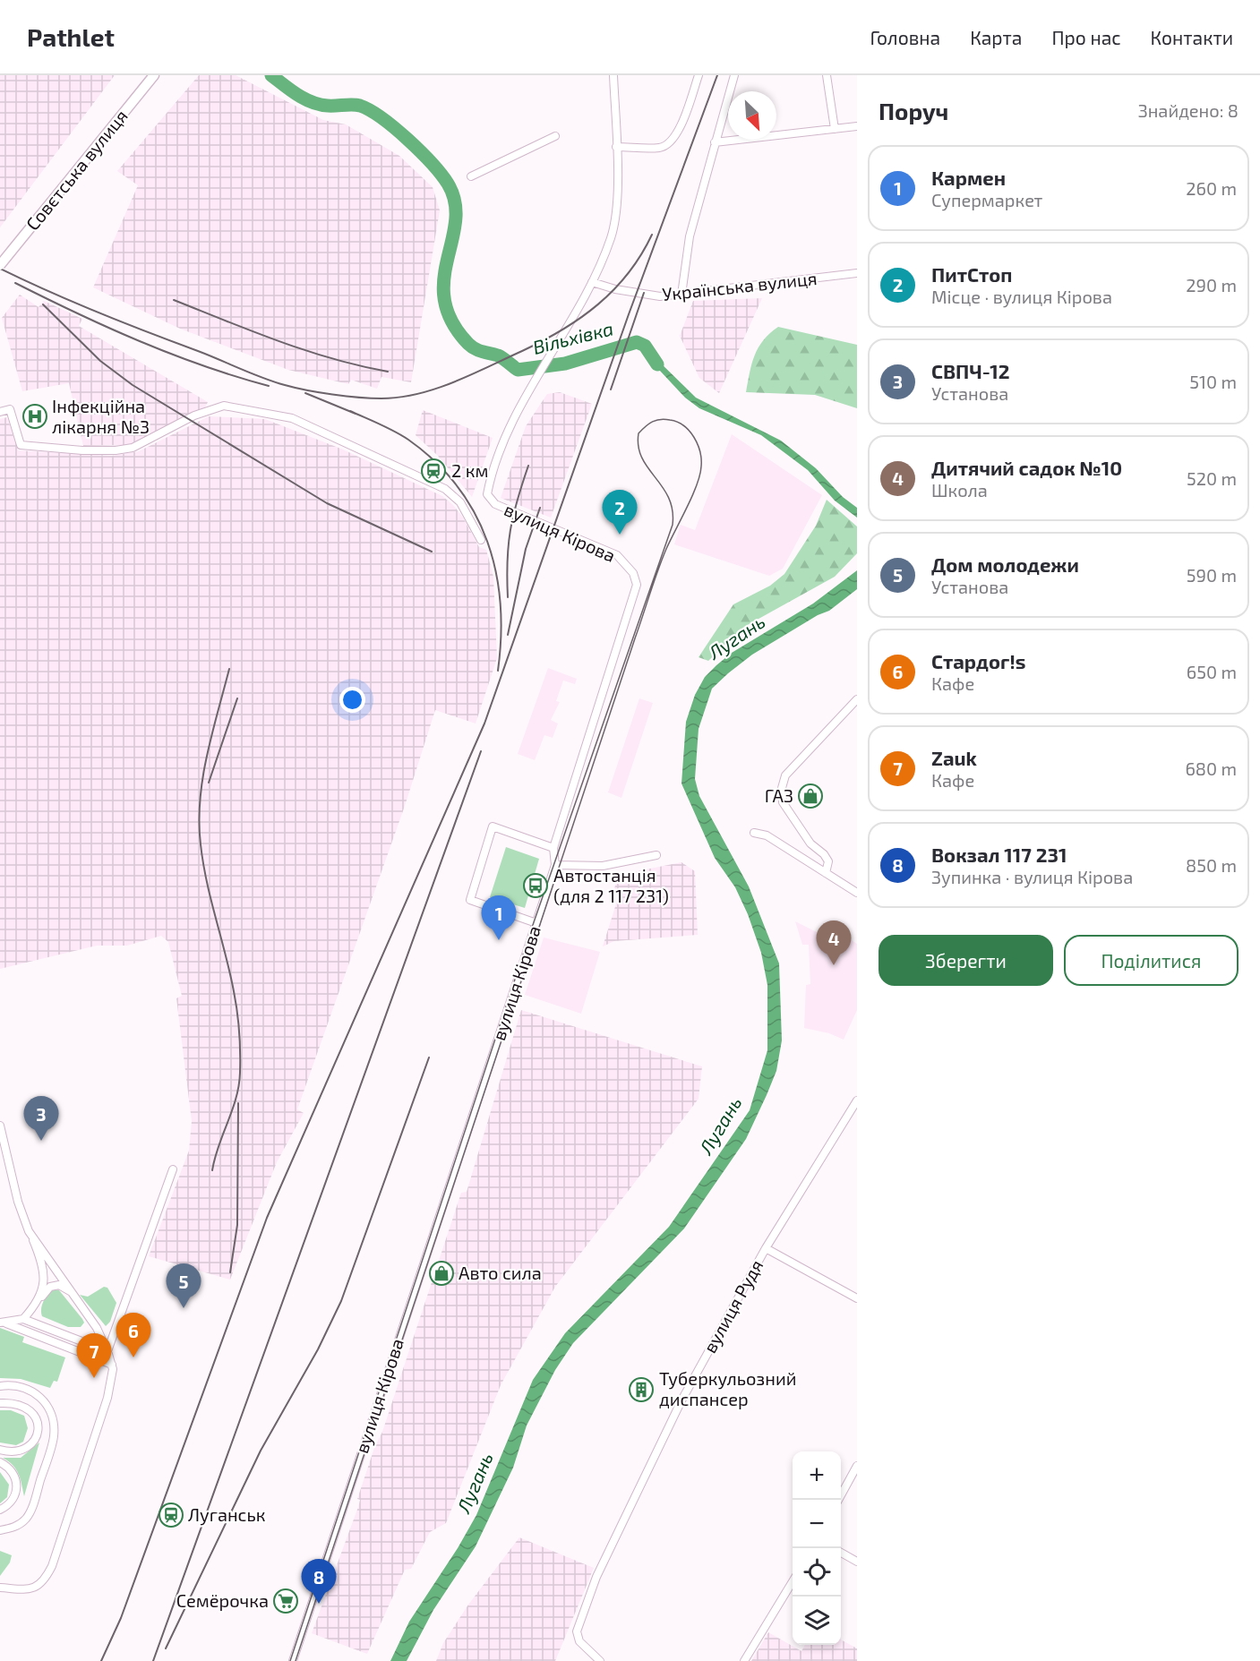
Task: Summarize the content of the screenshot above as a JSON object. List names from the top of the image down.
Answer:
{
  "streets": {
    "main road": ["Совєтська вулиця"],
    "street": ["Українська вулиця", "вулиця Кірова", "вулиця Рудя"]
  },
  "crossings": [
    ["Українська вулиця", "вулиця Кірова"]
  ],
  "water": ["Вільхівка", "Лугань"],
  "places": {
    "hospital": ["Інфекційна лікарня №3"],
    "station": ["2 км", "Луганськ"],
    "shop": ["ГАЗ", "Авто сила"],
    "bus stop": ["Автостанція (для 2 117 231)"],
    "building": ["Туберкульозний диспансер"],
    "supermarket": ["Семёрочка"]
  },
  "north": "bottom right",
  "page": {
    "header": "Pathlet",
    "nav": [
      "Головна",
      "Карта",
      "Про нас",
      "Контакти"
    ],
    "heading": ["Поруч", "Знайдено: 8"],
    "list": [
      {
        "mark": "1",
        "name": "Кармен",
        "note": "Супермаркет",
        "value": "260 m"
      },
      {
        "mark": "2",
        "name": "ПитСтоп",
        "note": "Місце · вулиця Кірова",
        "value": "290 m"
      },
      {
        "mark": "3",
        "name": "СВПЧ-12",
        "note": "Установа",
        "value": "510 m"
      },
      {
        "mark": "4",
        "name": "Дитячий садок №10",
        "note": "Школа",
        "value": "520 m"
      },
      {
        "mark": "5",
        "name": "Дом молодежи",
        "note": "Установа",
        "value": "590 m"
      },
      {
        "mark": "6",
        "name": "Стардог!s",
        "note": "Кафе",
        "value": "650 m"
      },
      {
        "mark": "7",
        "name": "Zauk",
        "note": "Кафе",
        "value": "680 m"
      },
      {
        "mark": "8",
        "name": "Вокзал 117 231",
        "note": "Зупинка · вулиця Кірова",
        "value": "850 m"
      }
    ],
    "pins": [
      "2",
      "1",
      "4",
      "3",
      "5",
      "6",
      "7",
      "8"
    ],
    "buttons": ["Зберегти", "Поділитися"],
    "map_buttons": ["+", "−"]
  }
}
